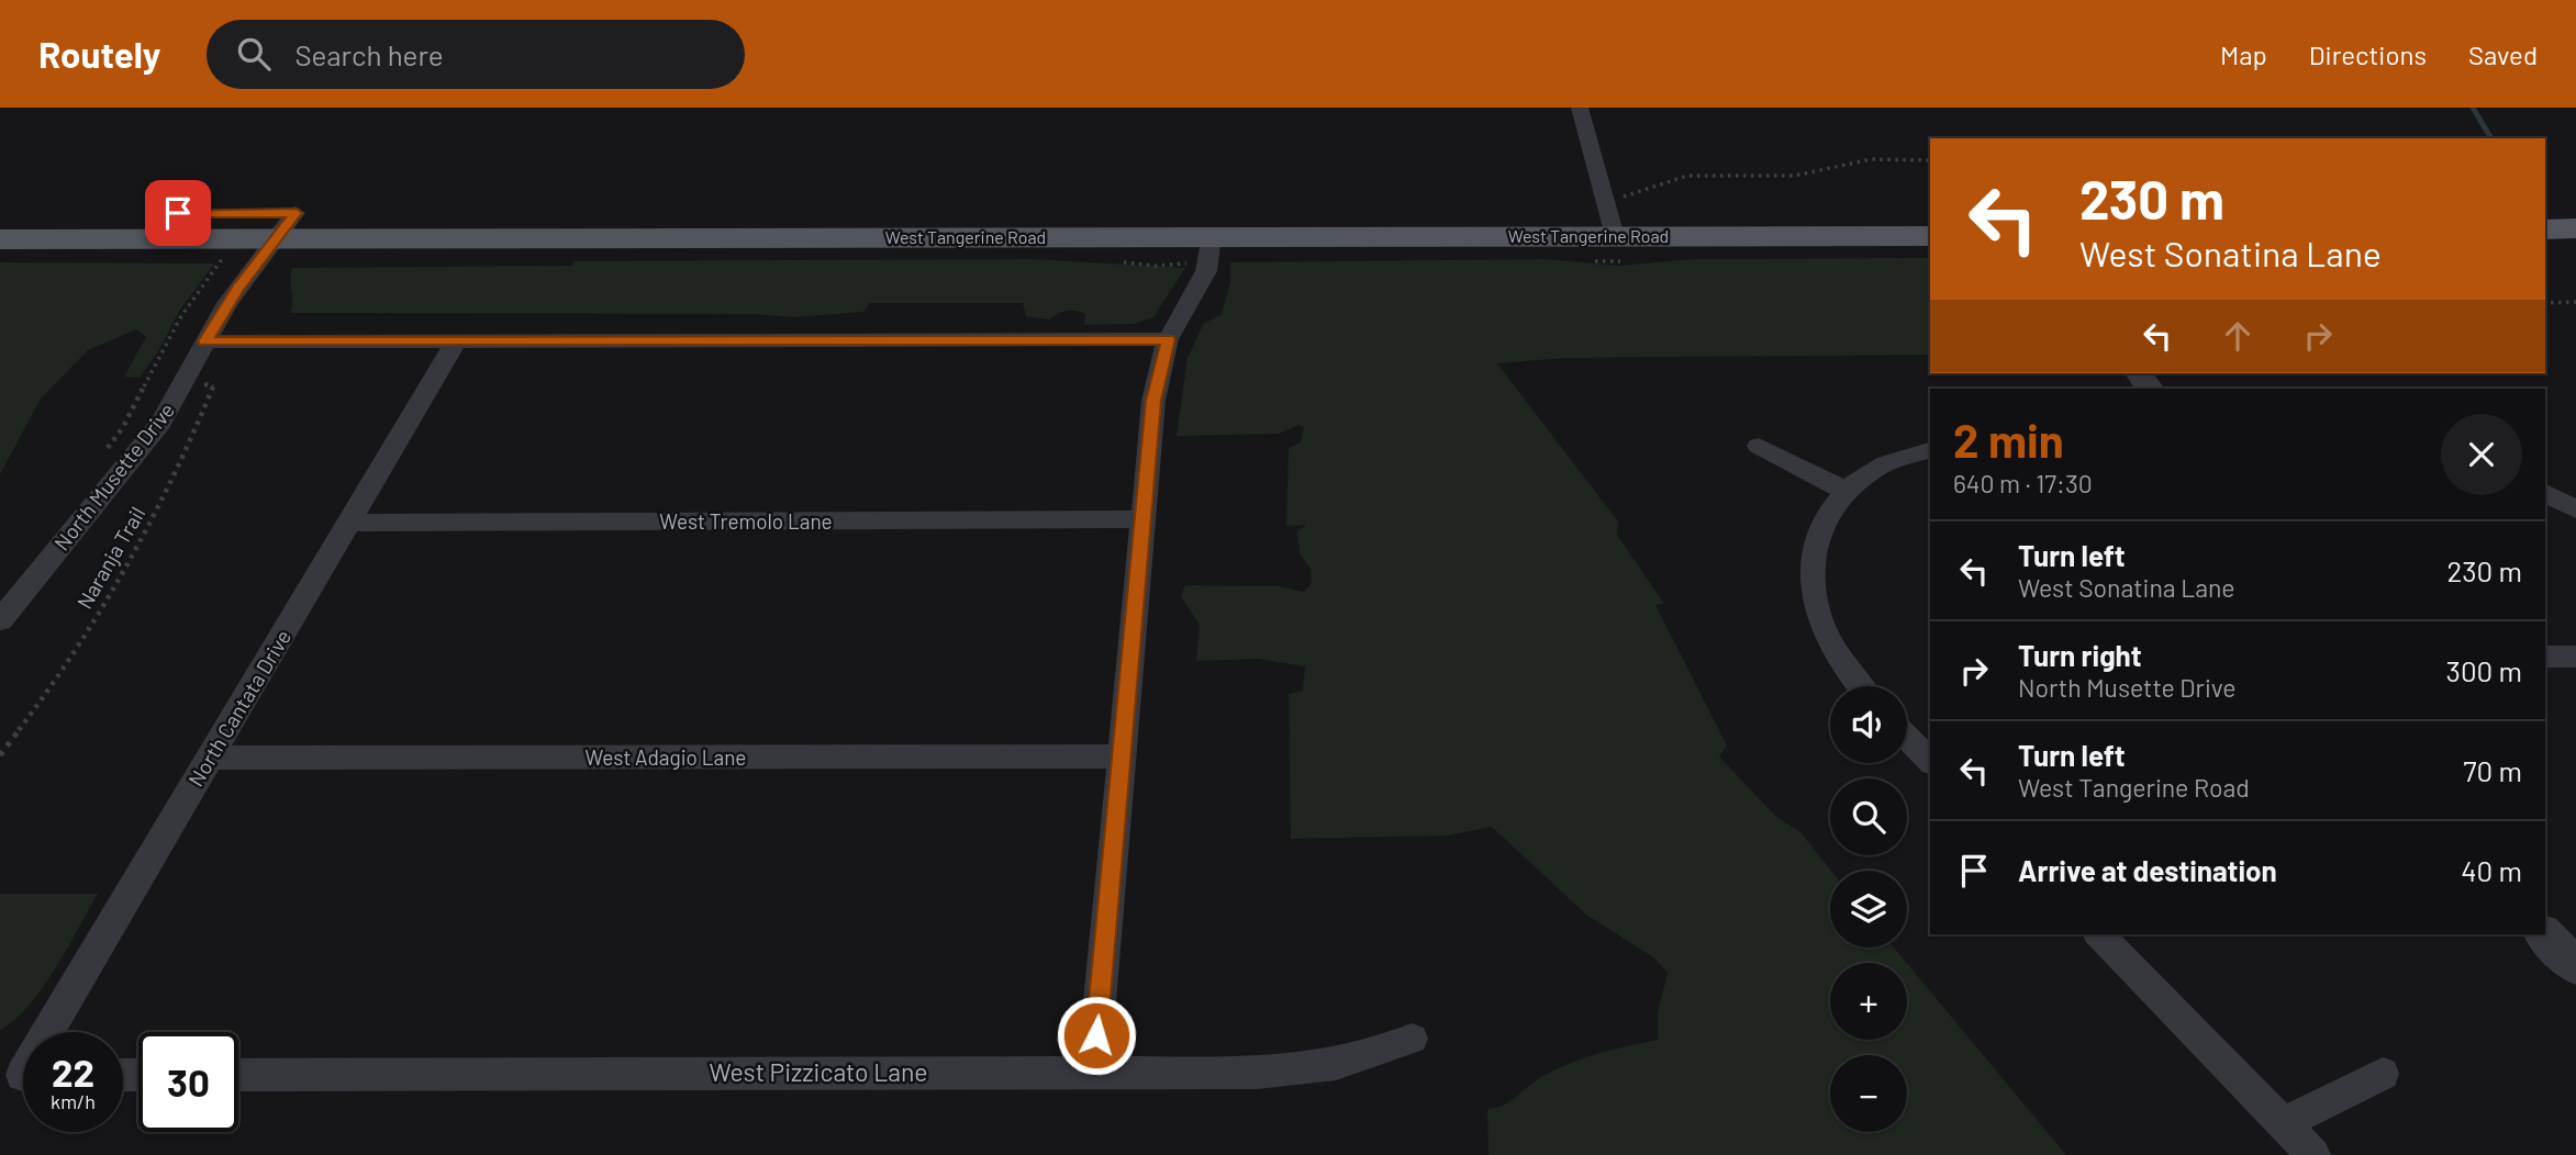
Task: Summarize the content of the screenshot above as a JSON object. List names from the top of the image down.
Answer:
{
  "streets": {
    "main road": ["West Tangerine Road"],
    "street": [
      "North Musette Drive",
      "West Tremolo Lane",
      "North Cantata Drive",
      "West Adagio Lane",
      "West Pizzicato Lane"
    ],
    "path": ["Naranja Trail"]
  },
  "crossings": [
    ["West Tangerine Road", "North Musette Drive"],
    ["North Musette Drive", "Naranja Trail"],
    ["West Tremolo Lane", "North Cantata Drive"],
    ["North Cantata Drive", "West Adagio Lane"]
  ],
  "page": {
    "header": "Routely",
    "search": "Search here",
    "nav": ["Map", "Directions", "Saved"],
    "turn": ["230 m", "West Sonatina Lane"],
    "heading": ["2 min", "640 m · 17:30"],
    "list": [
      {
        "name": "Turn left",
        "note": "West Sonatina Lane",
        "value": "230 m"
      },
      {
        "name": "Turn right",
        "note": "North Musette Drive",
        "value": "300 m"
      },
      {
        "name": "Turn left",
        "note": "West Tangerine Road",
        "value": "70 m"
      },
      {
        "name": "Arrive at destination",
        "value": "40 m"
      }
    ],
    "map_buttons": ["+", "−"],
    "speed": "22 km/h",
    "limit": "30"
  }
}
